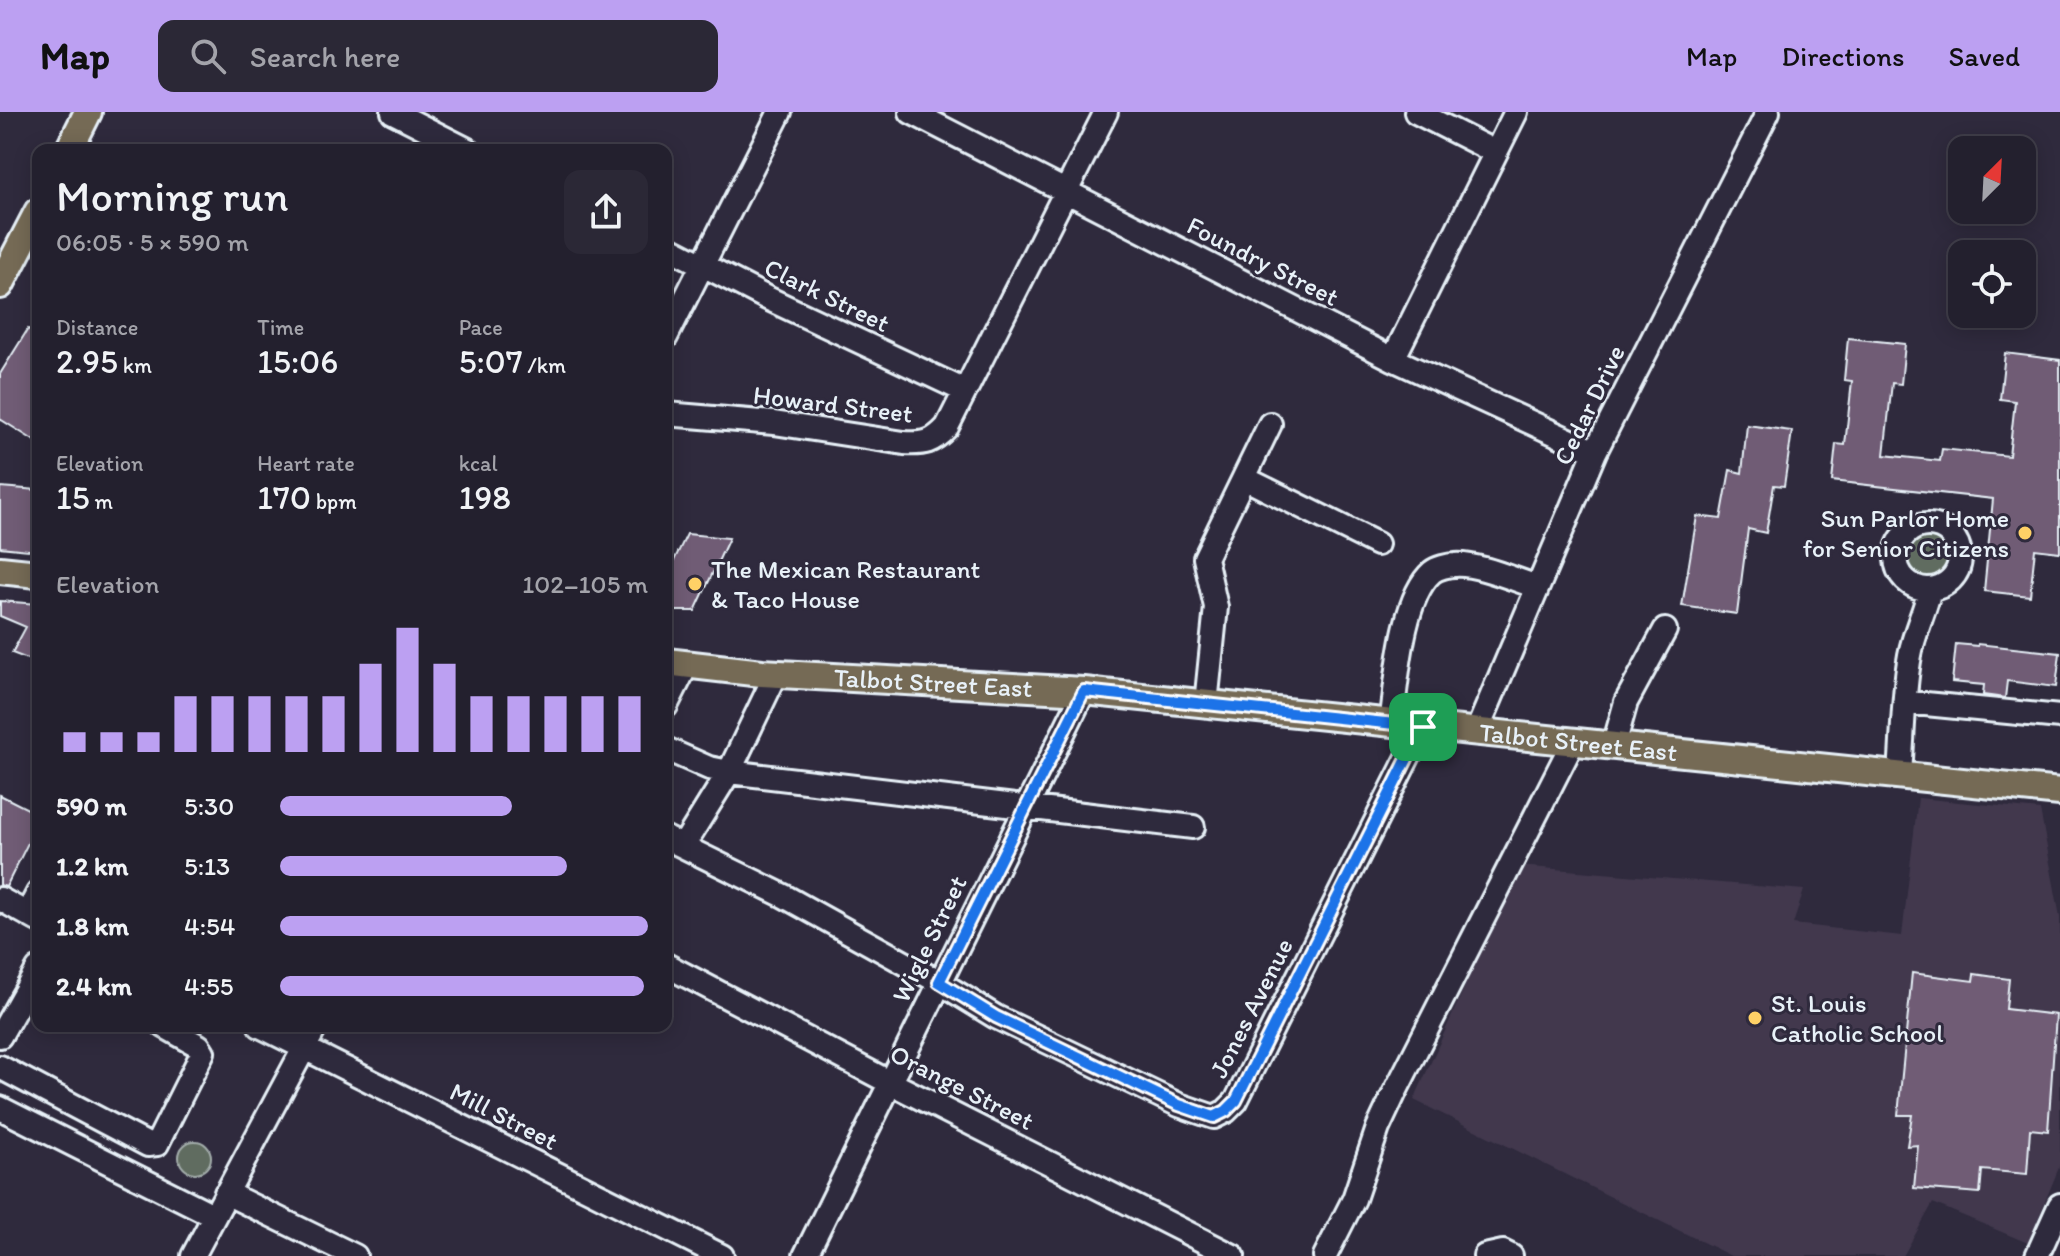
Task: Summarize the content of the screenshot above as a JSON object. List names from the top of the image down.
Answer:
{
  "streets": {
    "main road": ["Talbot Street East"],
    "street": [
      "Foundry Street",
      "Clark Street",
      "Howard Street",
      "Cedar Drive",
      "Wigle Street",
      "Jones Avenue",
      "Orange Street",
      "Mill Street"
    ]
  },
  "crossings": [
    ["Foundry Street", "Howard Street"],
    ["Foundry Street", "Cedar Drive"],
    ["Clark Street", "Howard Street"],
    ["Cedar Drive", "Talbot Street East"],
    ["Talbot Street East", "Wigle Street"],
    ["Talbot Street East", "Jones Avenue"],
    ["Wigle Street", "Jones Avenue"],
    ["Wigle Street", "Orange Street"]
  ],
  "places": ["Sun Parlor Home for Senior Citizens", "The Mexican Restaurant & Taco House", "St. Louis Catholic School"],
  "north": "top right",
  "page": {
    "header": "Map",
    "search": "Search here",
    "nav": ["Map", "Directions", "Saved"],
    "heading": ["Morning run", "06:05 · 5 × 590 m"],
    "stats": [
      ["Distance", "2.95 km"],
      ["Time", "15:06"],
      ["Pace", "5:07 /km"],
      ["Elevation", "15 m"],
      ["Heart rate", "170 bpm"],
      ["kcal", "198"]
    ],
    "chart": ["Elevation", "102–105 m"],
    "list": [
      {
        "name": "590 m",
        "note": "5:30"
      },
      {
        "name": "1.2 km",
        "note": "5:13"
      },
      {
        "name": "1.8 km",
        "note": "4:54"
      },
      {
        "name": "2.4 km",
        "note": "4:55"
      }
    ]
  }
}
